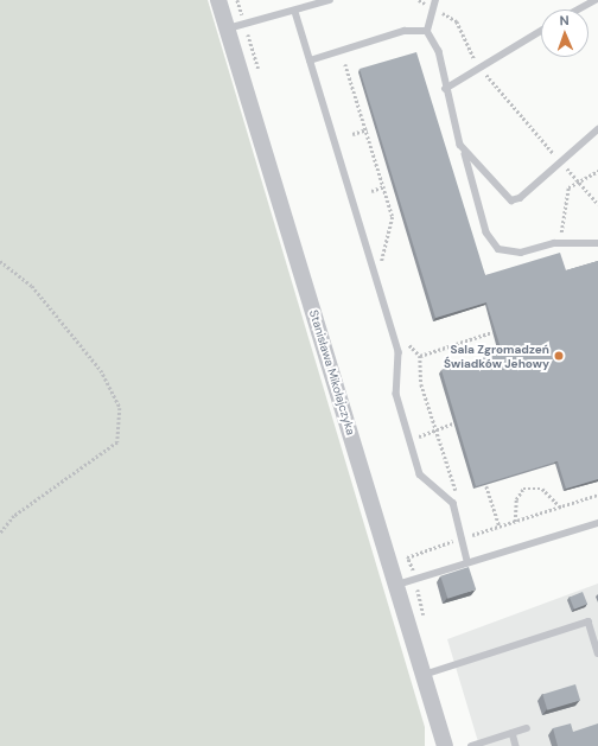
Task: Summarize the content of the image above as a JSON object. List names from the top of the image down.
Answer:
{
  "streets": {
    "street": ["Stanisława Mikołajczyka"]
  },
  "places": ["Sala Zgromadzeń Świadków Jehowy"],
  "north": "top"
}
